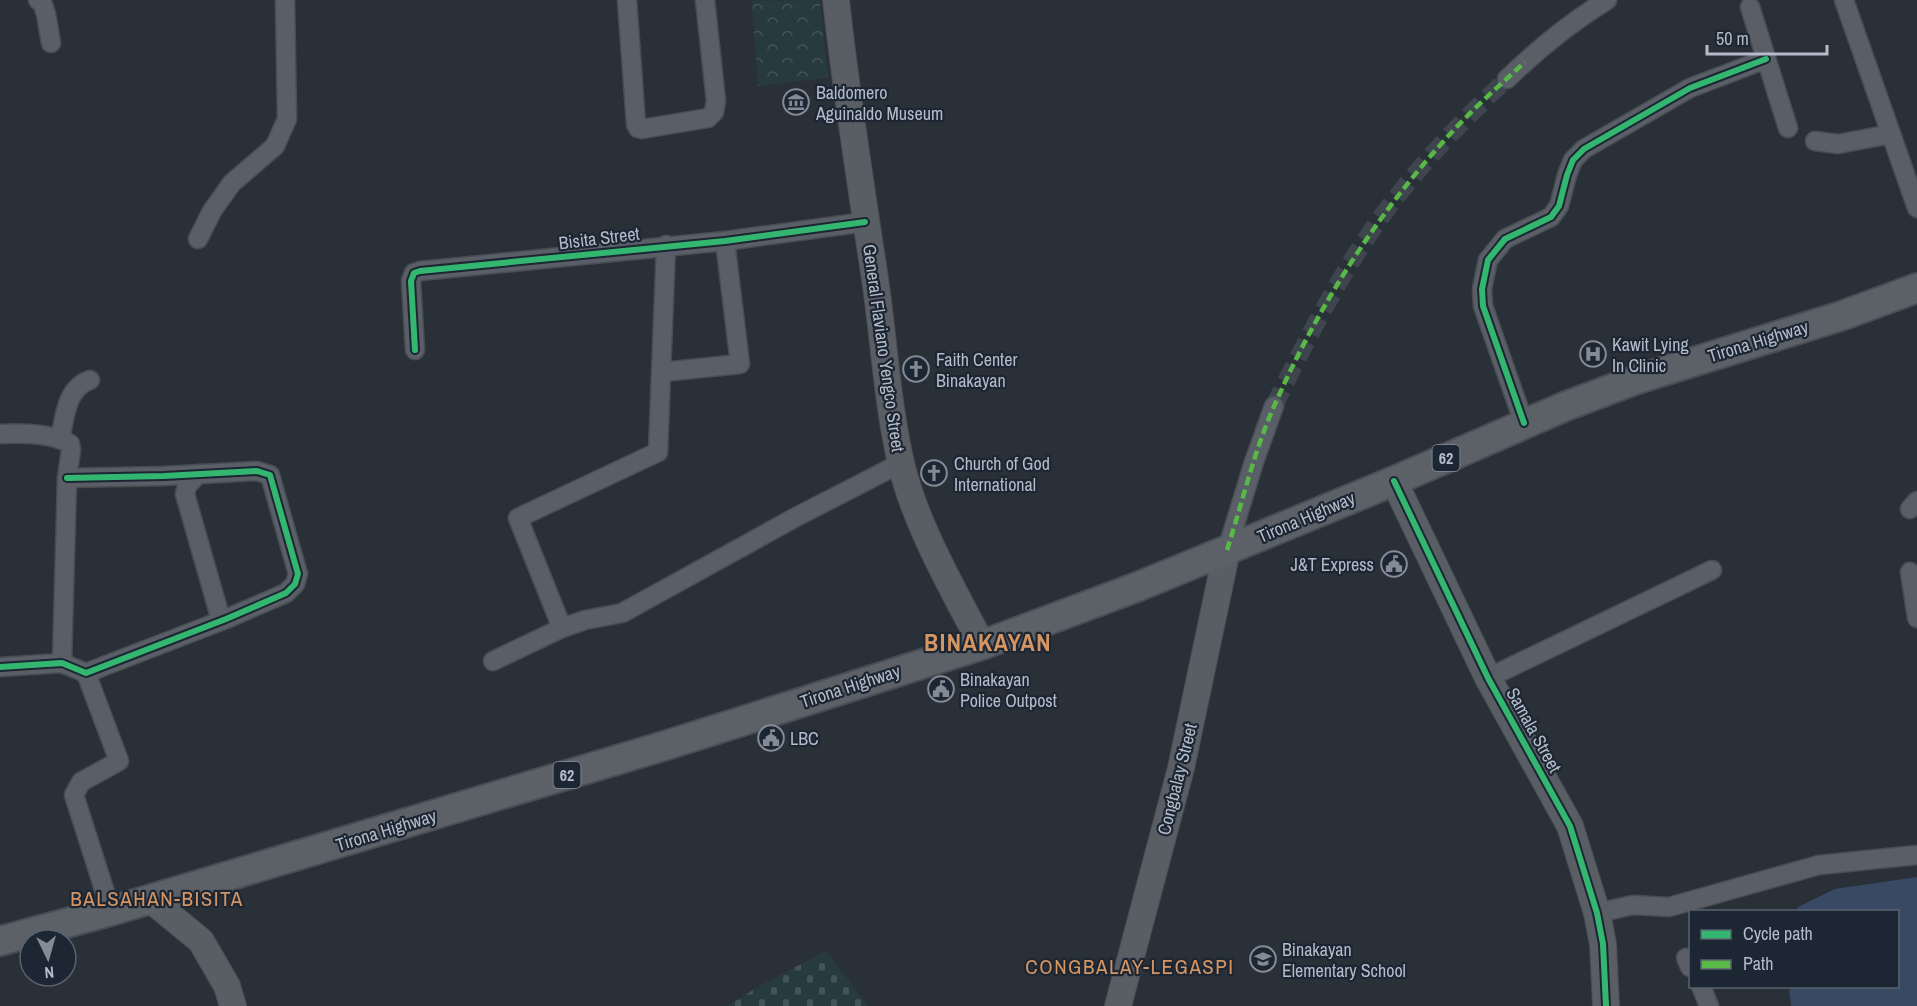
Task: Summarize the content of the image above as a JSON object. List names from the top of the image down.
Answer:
{
  "streets": {
    "main road": ["Tirona Highway", "62"],
    "street": [
      "Bisita Street",
      "General Flaviano Yengco Street",
      "Samala Street",
      "Congbalay Street"
    ]
  },
  "crossings": [
    ["Bisita Street", "General Flaviano Yengco Street"],
    ["Tirona Highway", "General Flaviano Yengco Street"],
    ["Tirona Highway", "Samala Street"],
    ["Tirona Highway", "Congbalay Street"]
  ],
  "districts": ["BINAKAYAN", "BALSAHAN-BISITA", "CONGBALAY-LEGASPI"],
  "places": {
    "museum": ["Baldomero Aguinaldo Museum"],
    "hospital": ["Kawit Lying In Clinic"],
    "church": ["Faith Center Binakayan", "Church of God International"],
    "public building": ["J&T Express", "Binakayan Police Outpost", "LBC"],
    "school or university": ["Binakayan Elementary School"]
  },
  "legend": ["Cycle path", "Path"],
  "scale_bar": "50 m",
  "north": "bottom"
}
